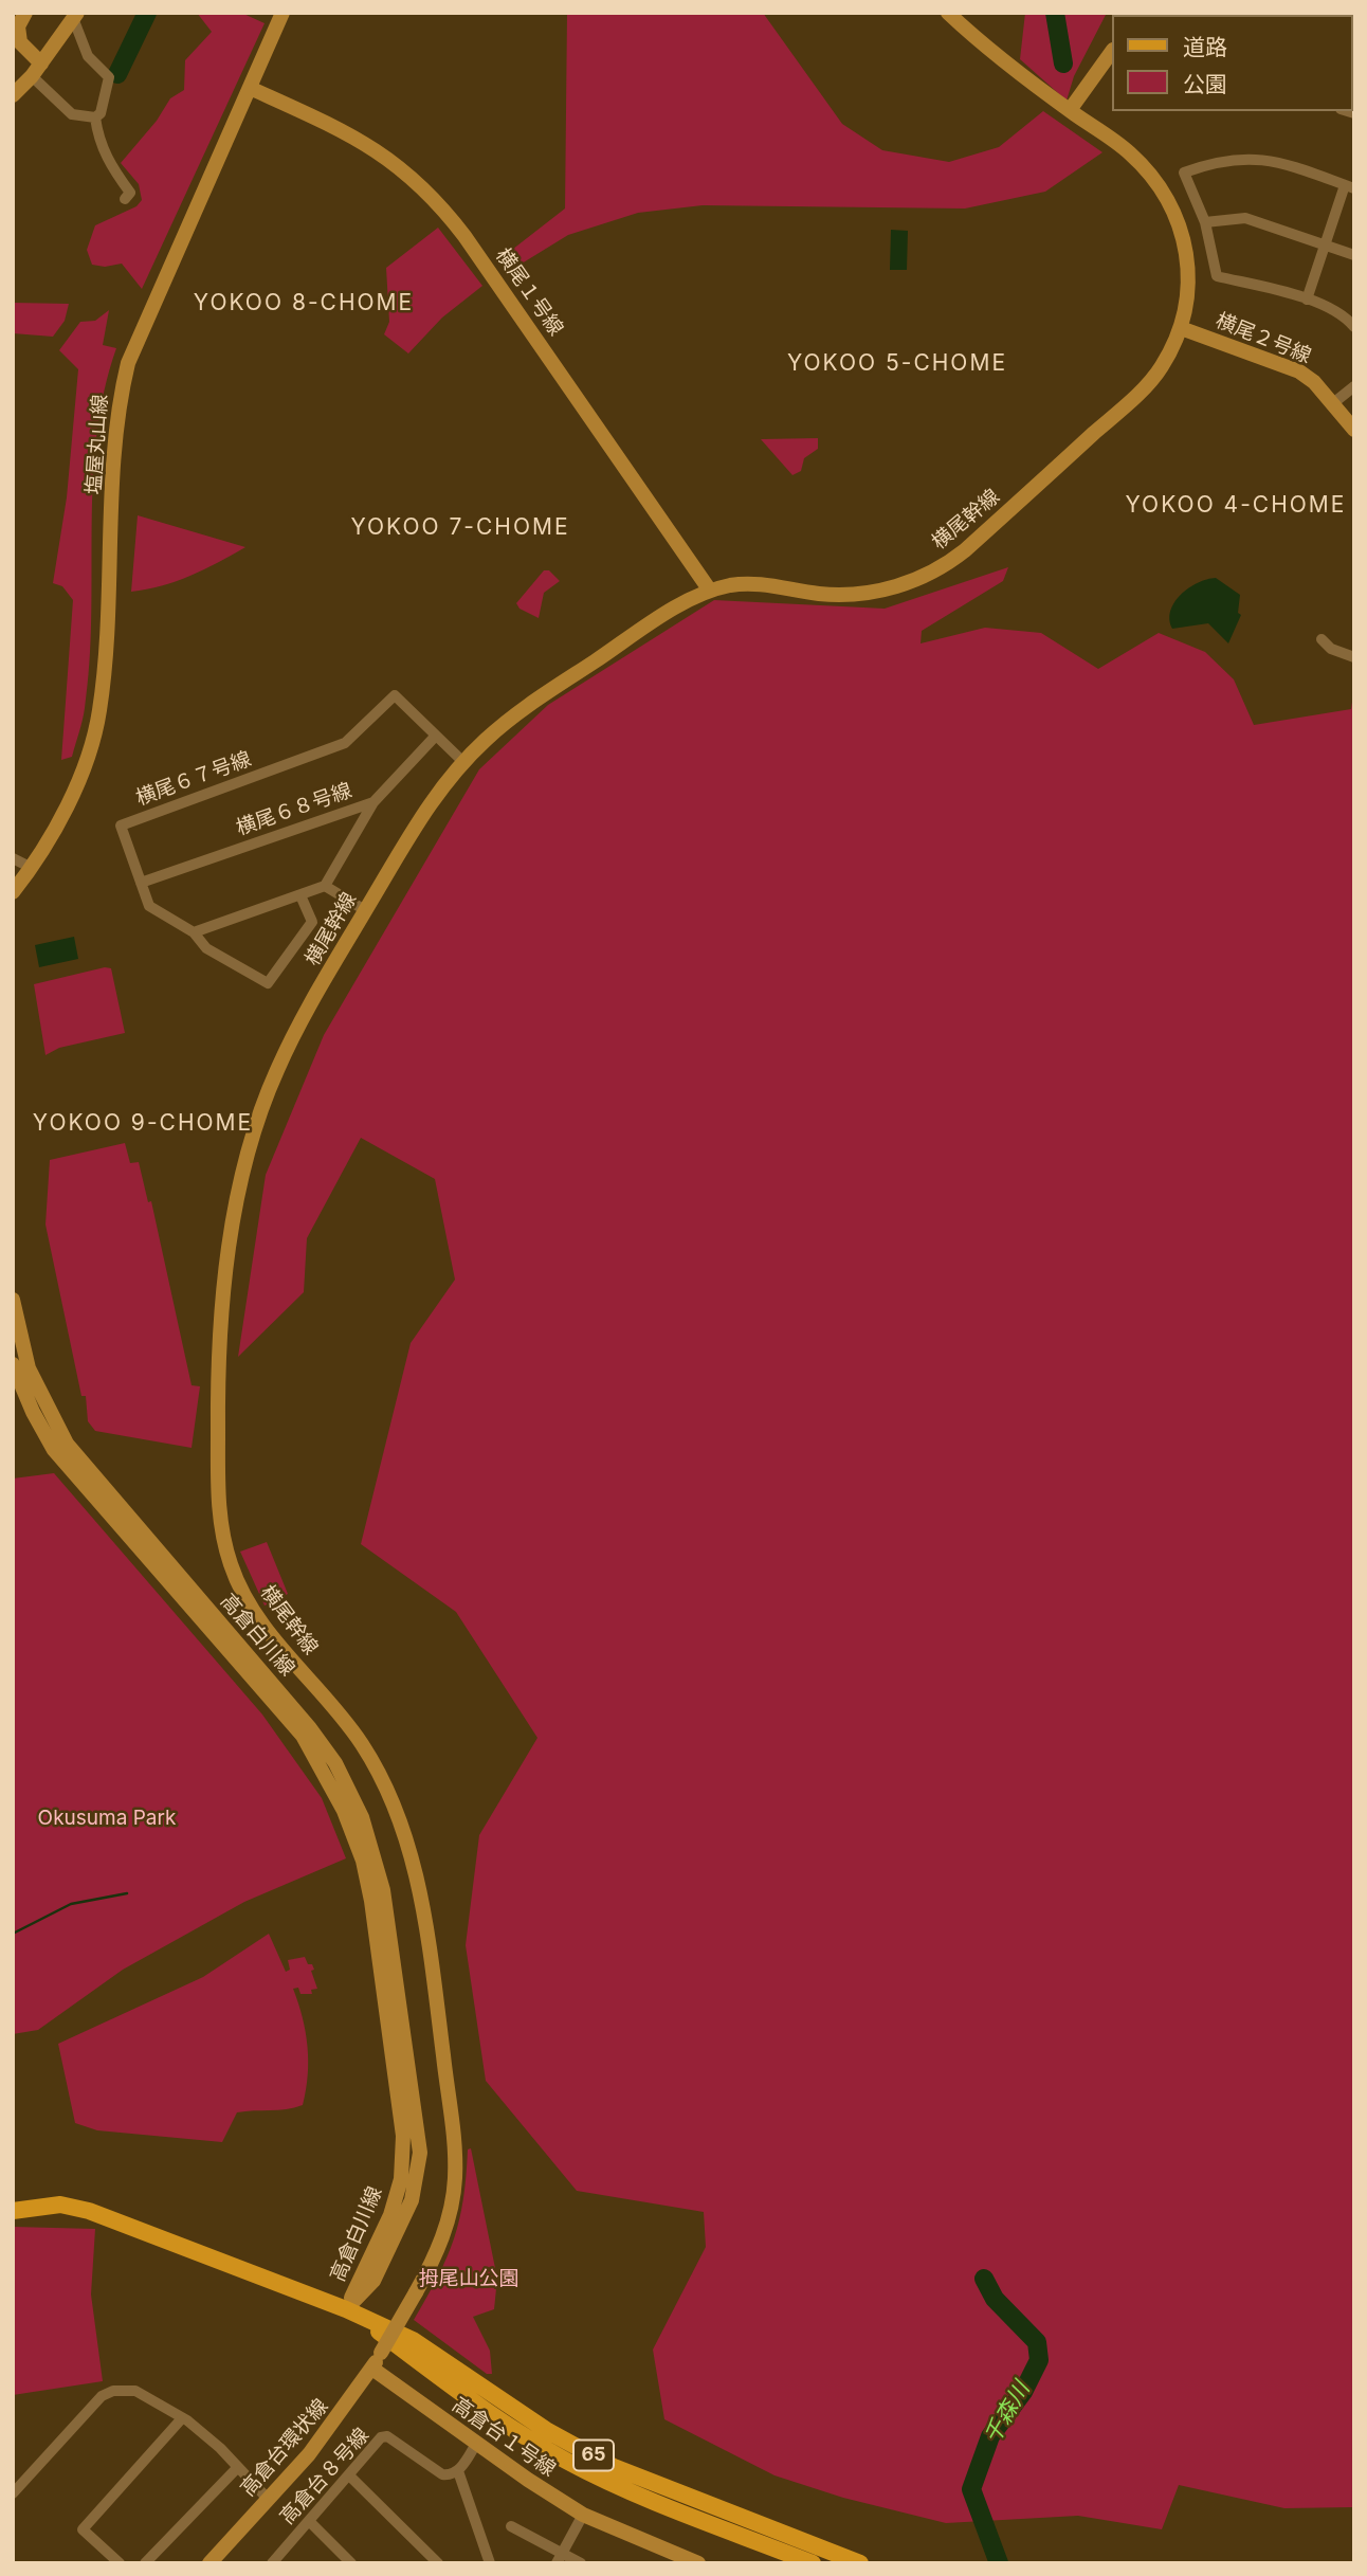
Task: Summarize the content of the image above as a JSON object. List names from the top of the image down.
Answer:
{
  "streets": {
    "main road": ["65"],
    "street": [
      "横尾１号線",
      "横尾２号線",
      "塩屋丸山線",
      "横尾幹線",
      "横尾６７号線",
      "横尾６８号線",
      "高倉白川線",
      "高倉台１号線",
      "高倉台環状線",
      "高倉台８号線"
    ]
  },
  "crossings": [
    ["横尾１号線", "塩屋丸山線"],
    ["横尾１号線", "横尾幹線"],
    ["横尾２号線", "横尾幹線"],
    ["横尾幹線", "横尾６７号線"],
    ["横尾幹線", "高倉台環状線"],
    ["横尾６７号線", "横尾６８号線"],
    ["高倉白川線", "65"],
    ["高倉台１号線", "高倉台環状線"]
  ],
  "districts": [
    "YOKOO 8-CHOME",
    "YOKOO 5-CHOME",
    "YOKOO 4-CHOME",
    "YOKOO 7-CHOME",
    "YOKOO 9-CHOME"
  ],
  "water": ["千森川"],
  "parks": ["Okusuma Park", "拇尾山公園"],
  "legend": ["道路", "公園"]
}
